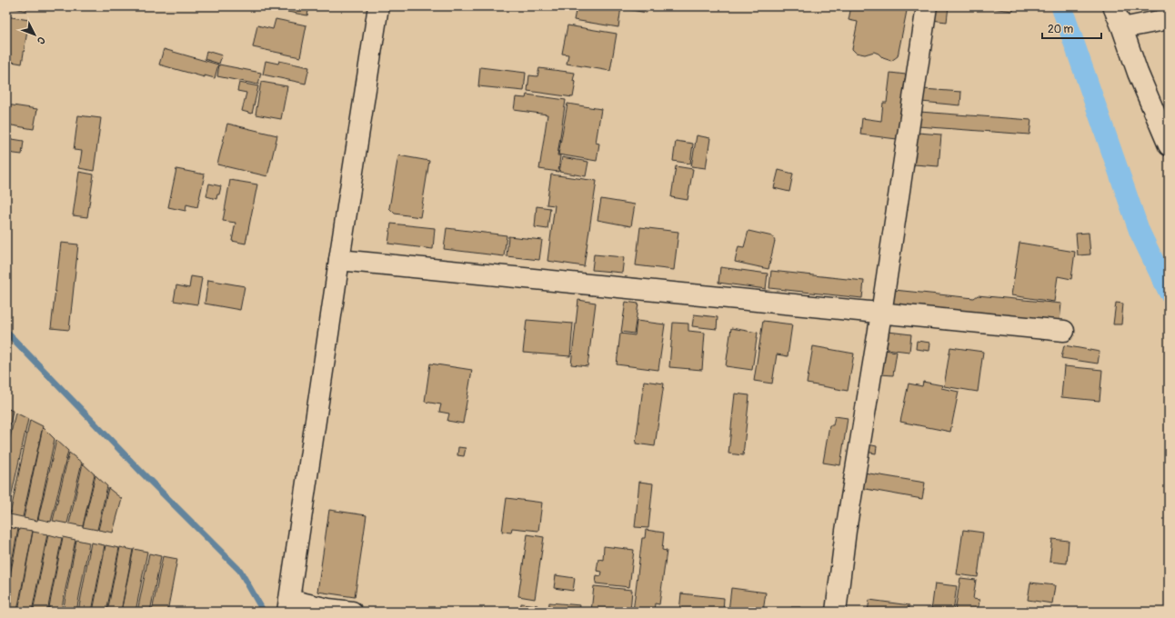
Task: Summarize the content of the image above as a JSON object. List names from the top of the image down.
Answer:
{
  "scale_bar": "20 m",
  "north": "bottom right"
}
